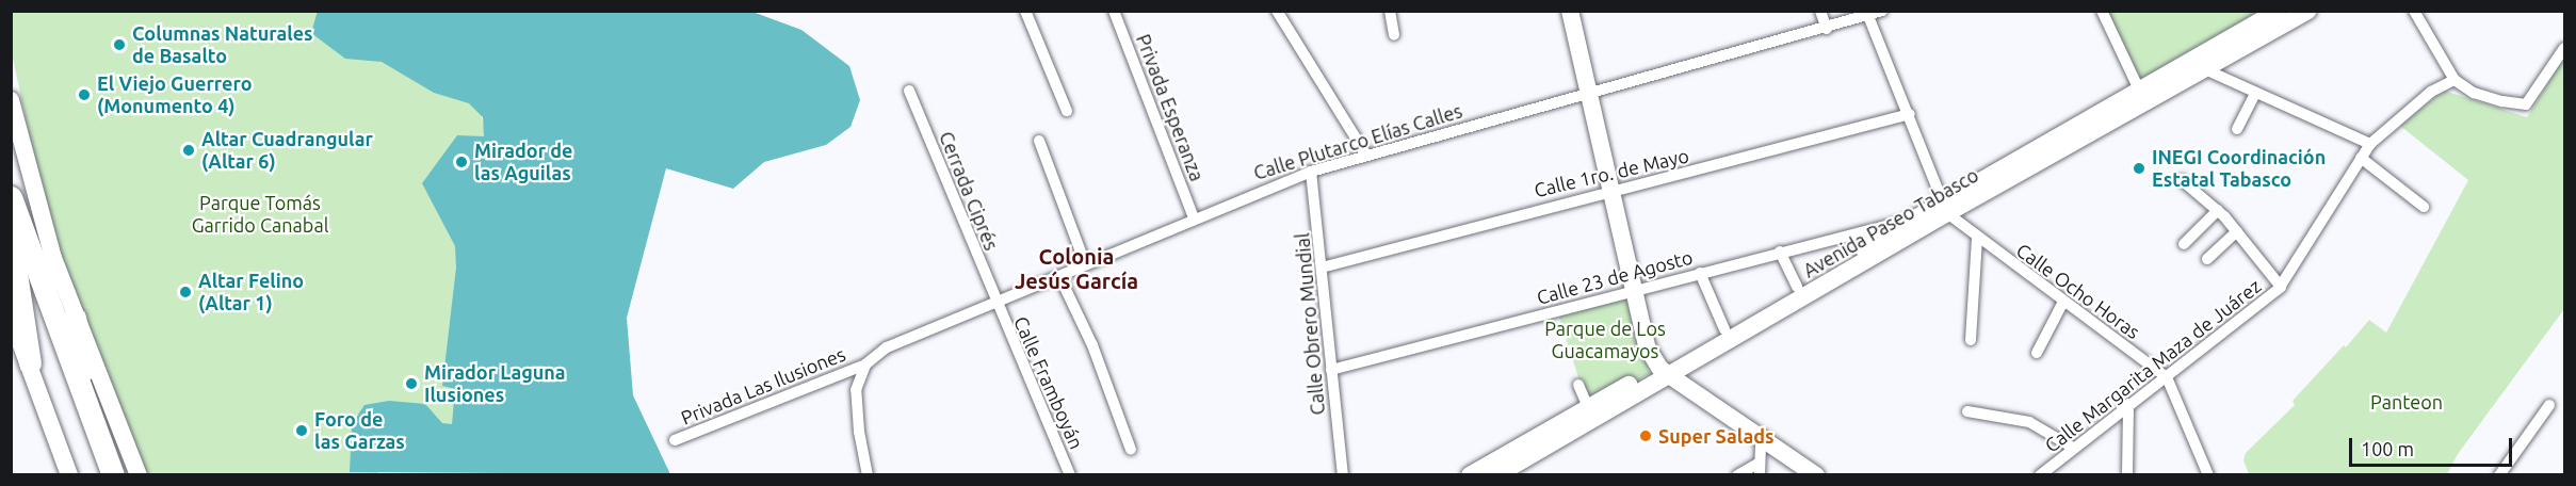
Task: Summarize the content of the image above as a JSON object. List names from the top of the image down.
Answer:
{
  "streets": {
    "main road": ["Avenida Paseo Tabasco"],
    "street": [
      "Privada Esperanza",
      "Calle Plutarco Elías Calles",
      "Calle 1ro. de Mayo",
      "Cerrada Ciprés",
      "Calle 23 de Agosto",
      "Calle Ocho Horas",
      "Calle Obrero Mundial",
      "Calle Margarita Maza de Juárez",
      "Calle Framboyán",
      "Privada Las Ilusiones"
    ]
  },
  "crossings": [
    ["Privada Esperanza", "Calle Plutarco Elías Calles"],
    ["Calle Plutarco Elías Calles", "Cerrada Ciprés"],
    ["Calle Plutarco Elías Calles", "Calle Ocho Horas"],
    ["Calle Plutarco Elías Calles", "Calle Obrero Mundial"],
    ["Calle Plutarco Elías Calles", "Calle Framboyán"],
    ["Calle Plutarco Elías Calles", "Privada Las Ilusiones"],
    ["Calle 1ro. de Mayo", "Calle Ocho Horas"],
    ["Calle 1ro. de Mayo", "Calle Obrero Mundial"],
    ["Cerrada Ciprés", "Calle Framboyán"],
    ["Avenida Paseo Tabasco", "Calle 23 de Agosto"],
    ["Avenida Paseo Tabasco", "Calle Ocho Horas"],
    ["Calle 23 de Agosto", "Calle Obrero Mundial"],
    ["Calle Ocho Horas", "Calle Margarita Maza de Juárez"]
  ],
  "districts": ["Colonia Jesús García"],
  "parks": ["Parque Tomás Garrido Canabal", "Parque de Los Guacamayos", "Panteon"],
  "places": [
    "Columnas Naturales de Basalto",
    "El Viejo Guerrero (Monumento 4)",
    "Altar Cuadrangular (Altar 6)",
    "Mirador de las Aguilas",
    "INEGI Coordinación Estatal Tabasco",
    "Altar Felino (Altar 1)",
    "Mirador Laguna Ilusiones",
    "Foro de las Garzas",
    "Super Salads"
  ],
  "scale_bar": "100 m"
}
